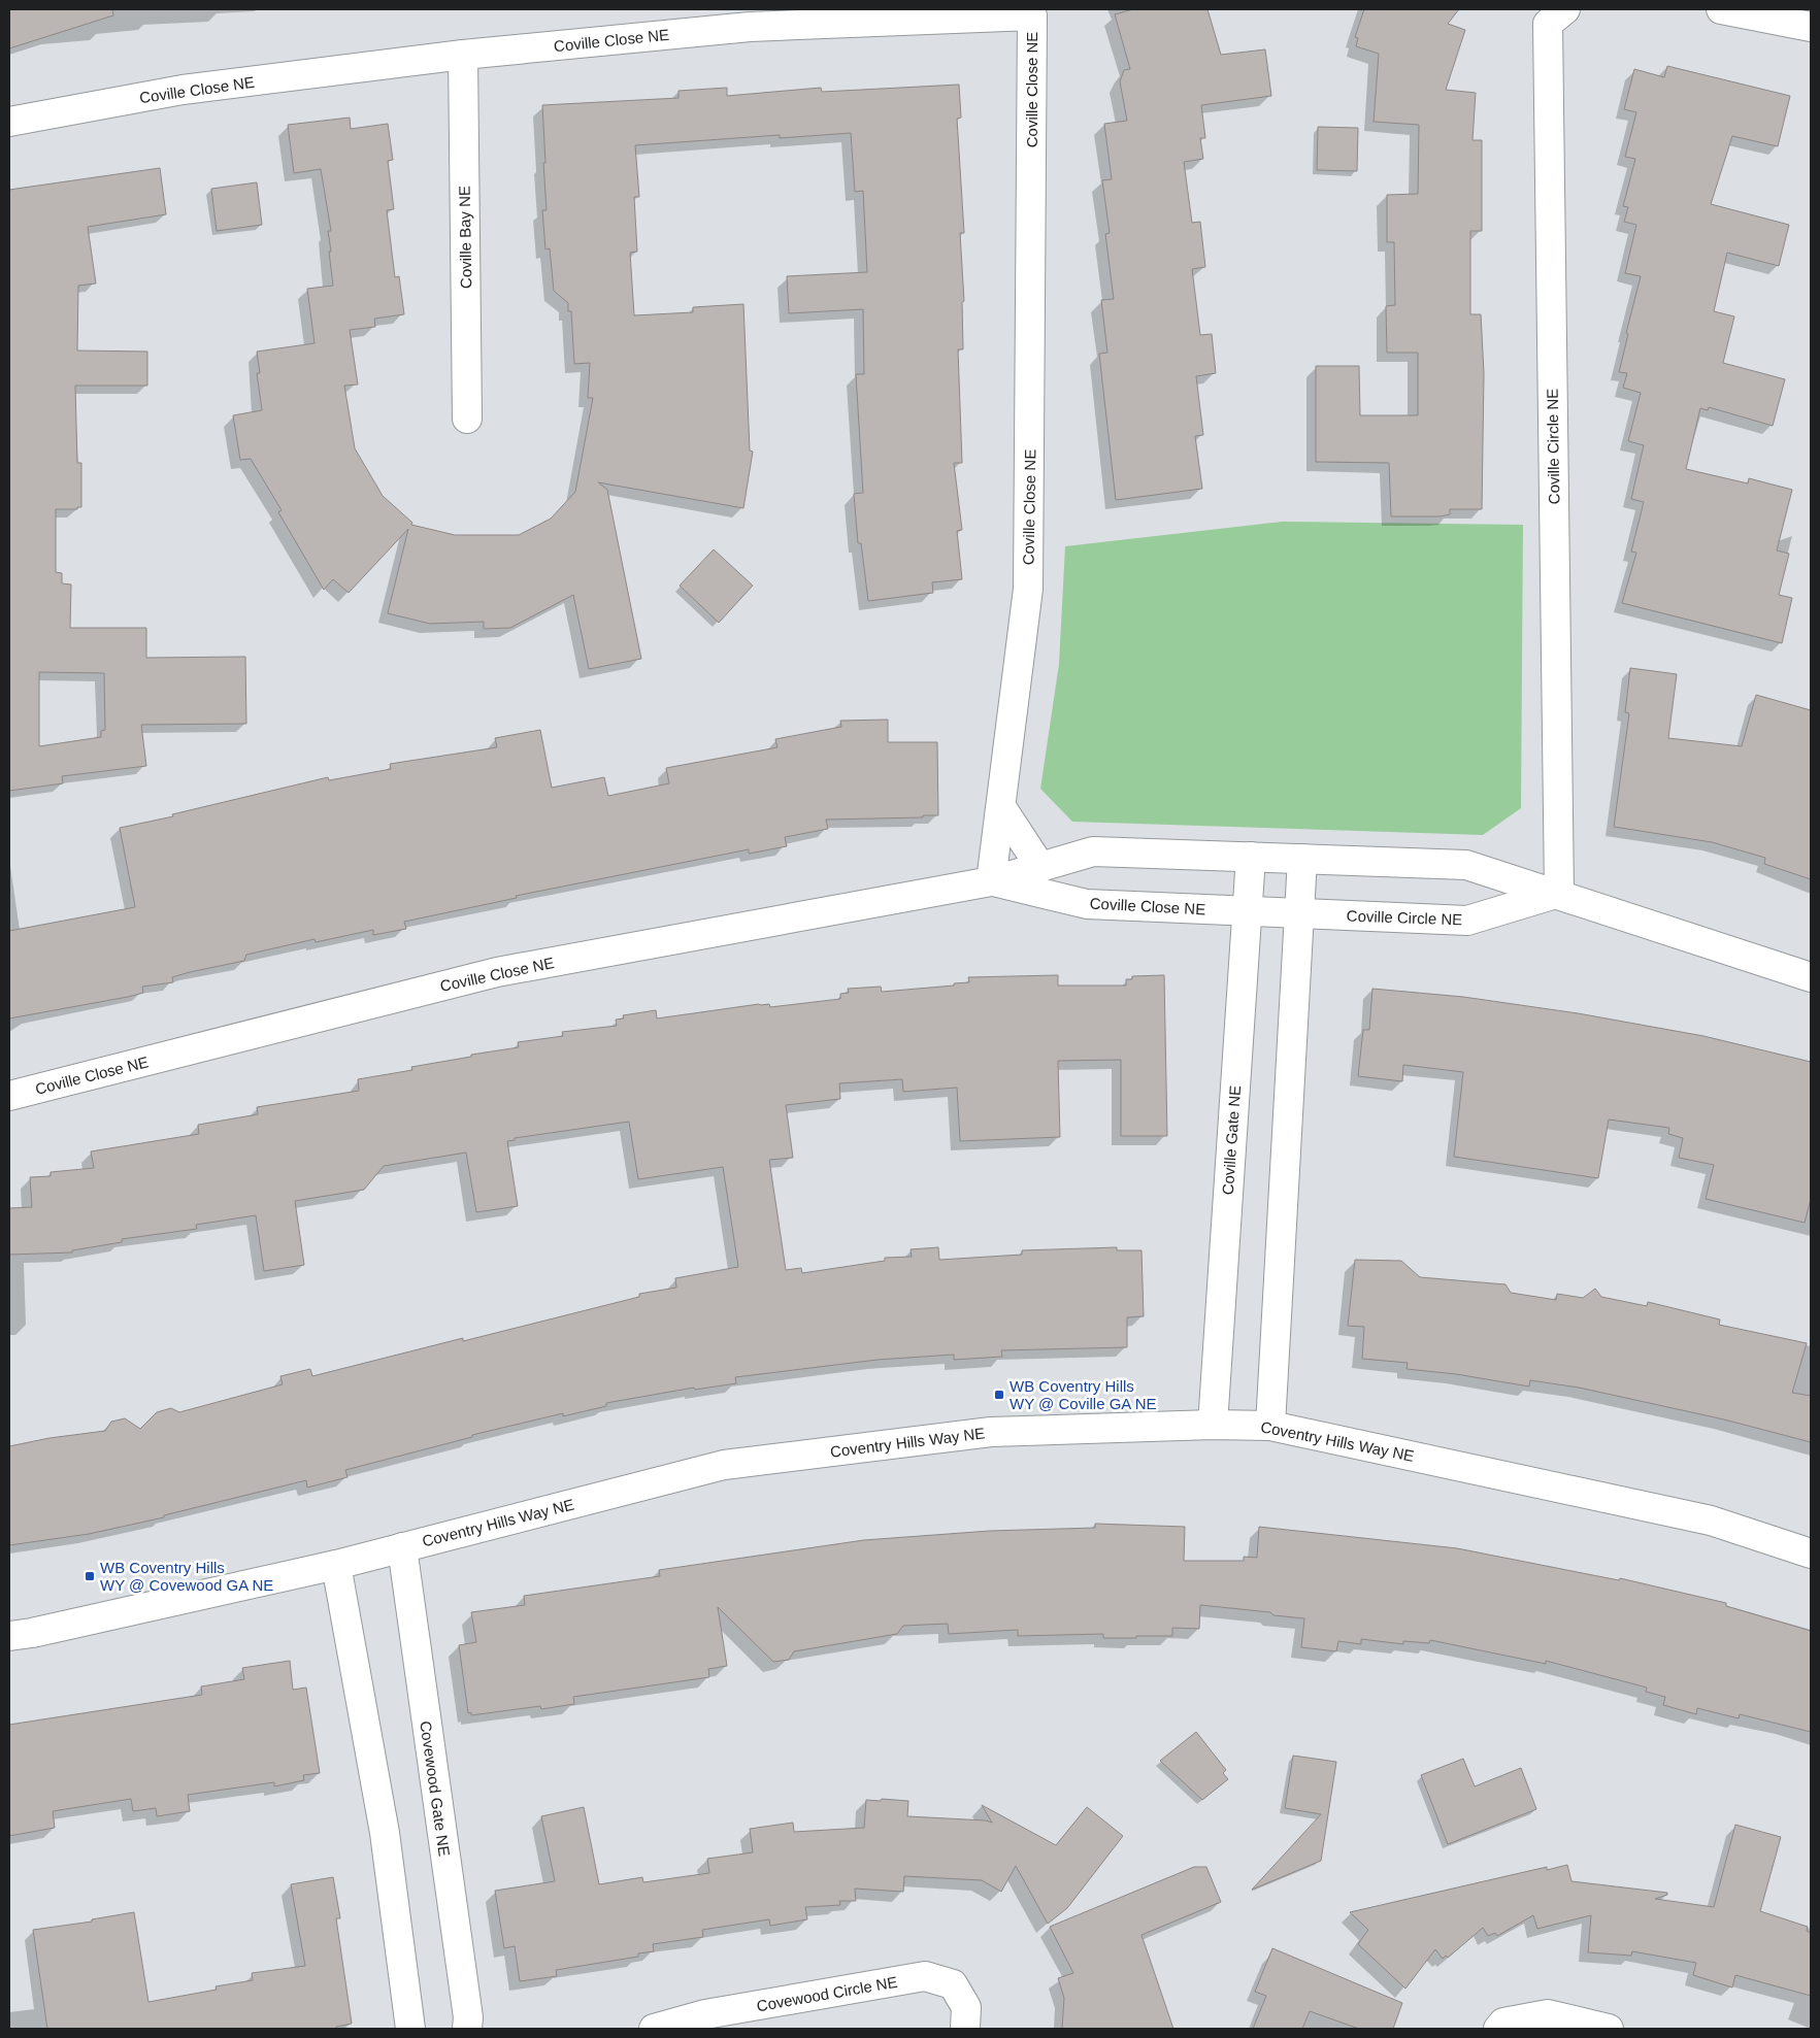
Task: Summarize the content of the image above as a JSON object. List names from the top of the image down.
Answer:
{
  "streets": {
    "street": [
      "Coville Close NE",
      "Coville Bay NE",
      "Coville Circle NE",
      "Coville Gate NE",
      "Coventry Hills Way NE",
      "Covewood Gate NE",
      "Covewood Circle NE"
    ]
  },
  "crossings": [
    ["Coville Close NE", "Coville Bay NE"],
    ["Coville Close NE", "Coville Circle NE"],
    ["Coville Close NE", "Coville Gate NE"],
    ["Coville Gate NE", "Coventry Hills Way NE"],
    ["Coventry Hills Way NE", "Covewood Gate NE"]
  ],
  "places": {
    "transit": ["WB Coventry Hills WY @ Coville GA NE", "WB Coventry Hills WY @ Covewood GA NE"]
  }
}
